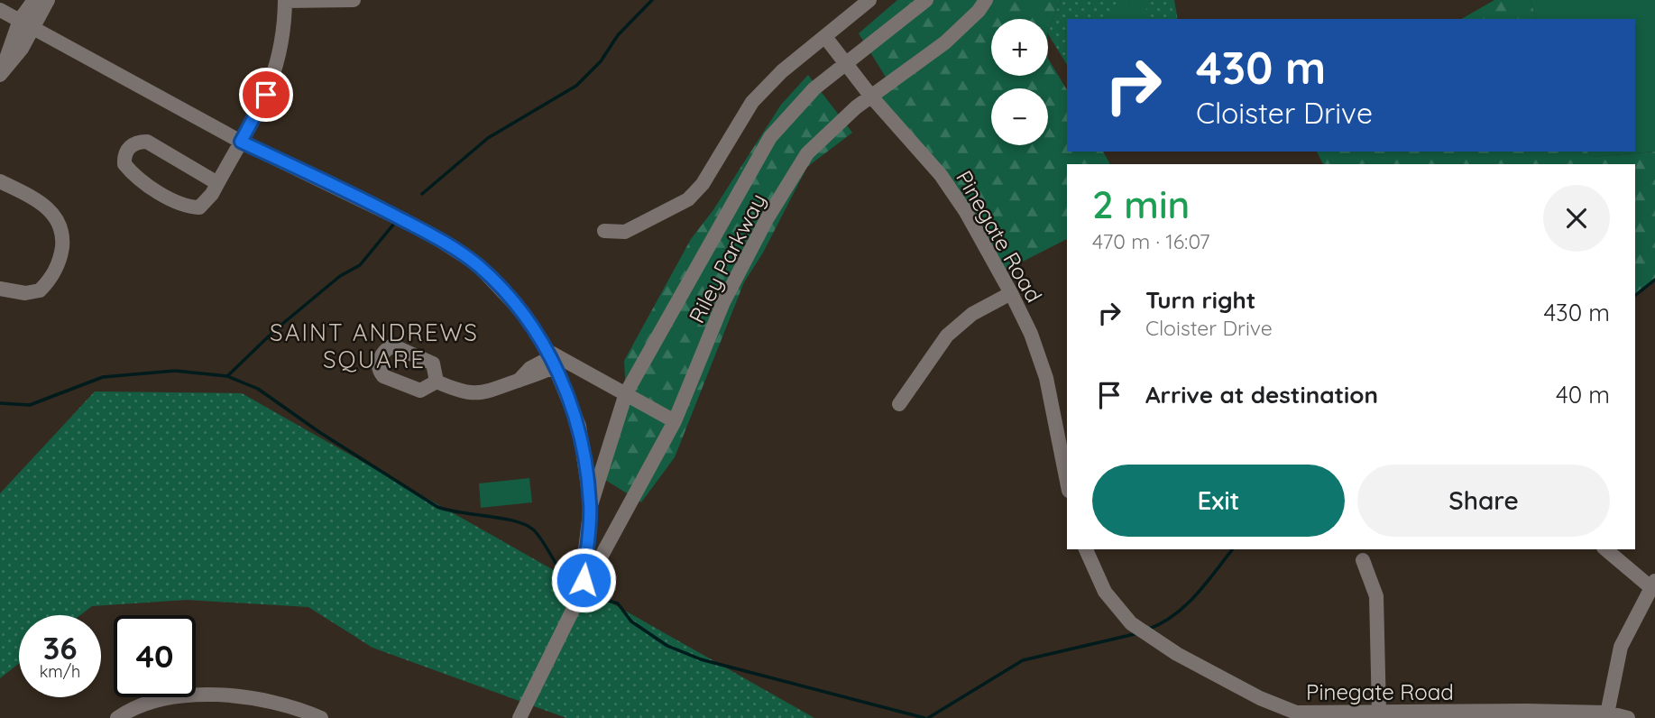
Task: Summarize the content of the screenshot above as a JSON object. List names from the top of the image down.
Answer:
{
  "streets": {
    "street": ["Pinegate Road", "Riley Parkway"]
  },
  "crossings": [
    ["Pinegate Road", "Riley Parkway"]
  ],
  "districts": ["SAINT ANDREWS SQUARE"],
  "page": {
    "map_buttons": ["+", "−"],
    "turn": ["430 m", "Cloister Drive"],
    "heading": ["2 min", "470 m · 16:07"],
    "list": [
      {
        "name": "Turn right",
        "note": "Cloister Drive",
        "value": "430 m"
      },
      {
        "name": "Arrive at destination",
        "value": "40 m"
      }
    ],
    "buttons": ["Exit", "Share"],
    "speed": "36 km/h",
    "limit": "40"
  }
}
